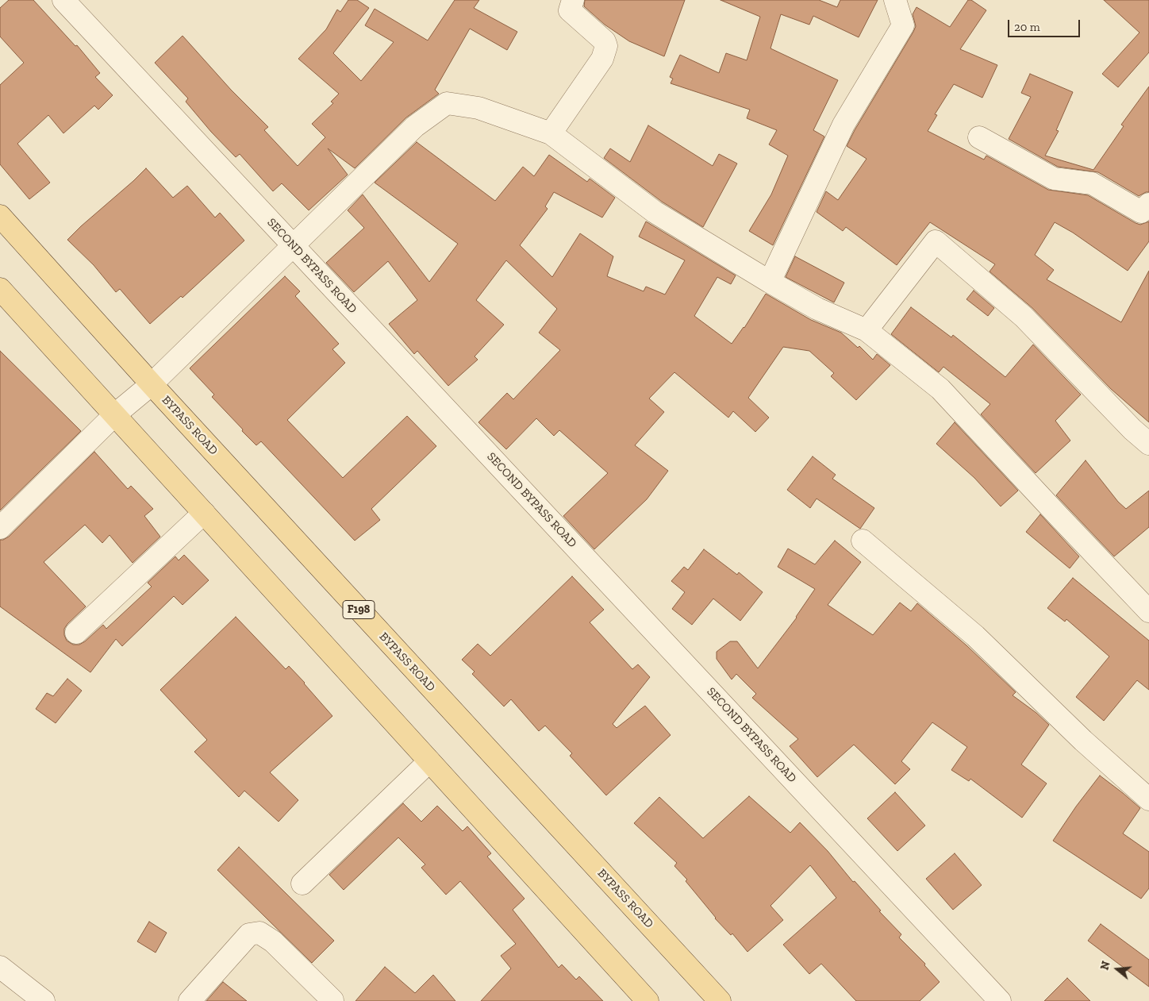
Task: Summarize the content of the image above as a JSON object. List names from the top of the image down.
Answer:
{
  "streets": {
    "main road": ["BYPASS ROAD", "F198"],
    "street": ["SECOND BYPASS ROAD"]
  },
  "scale_bar": "20 m",
  "north": "left"
}
